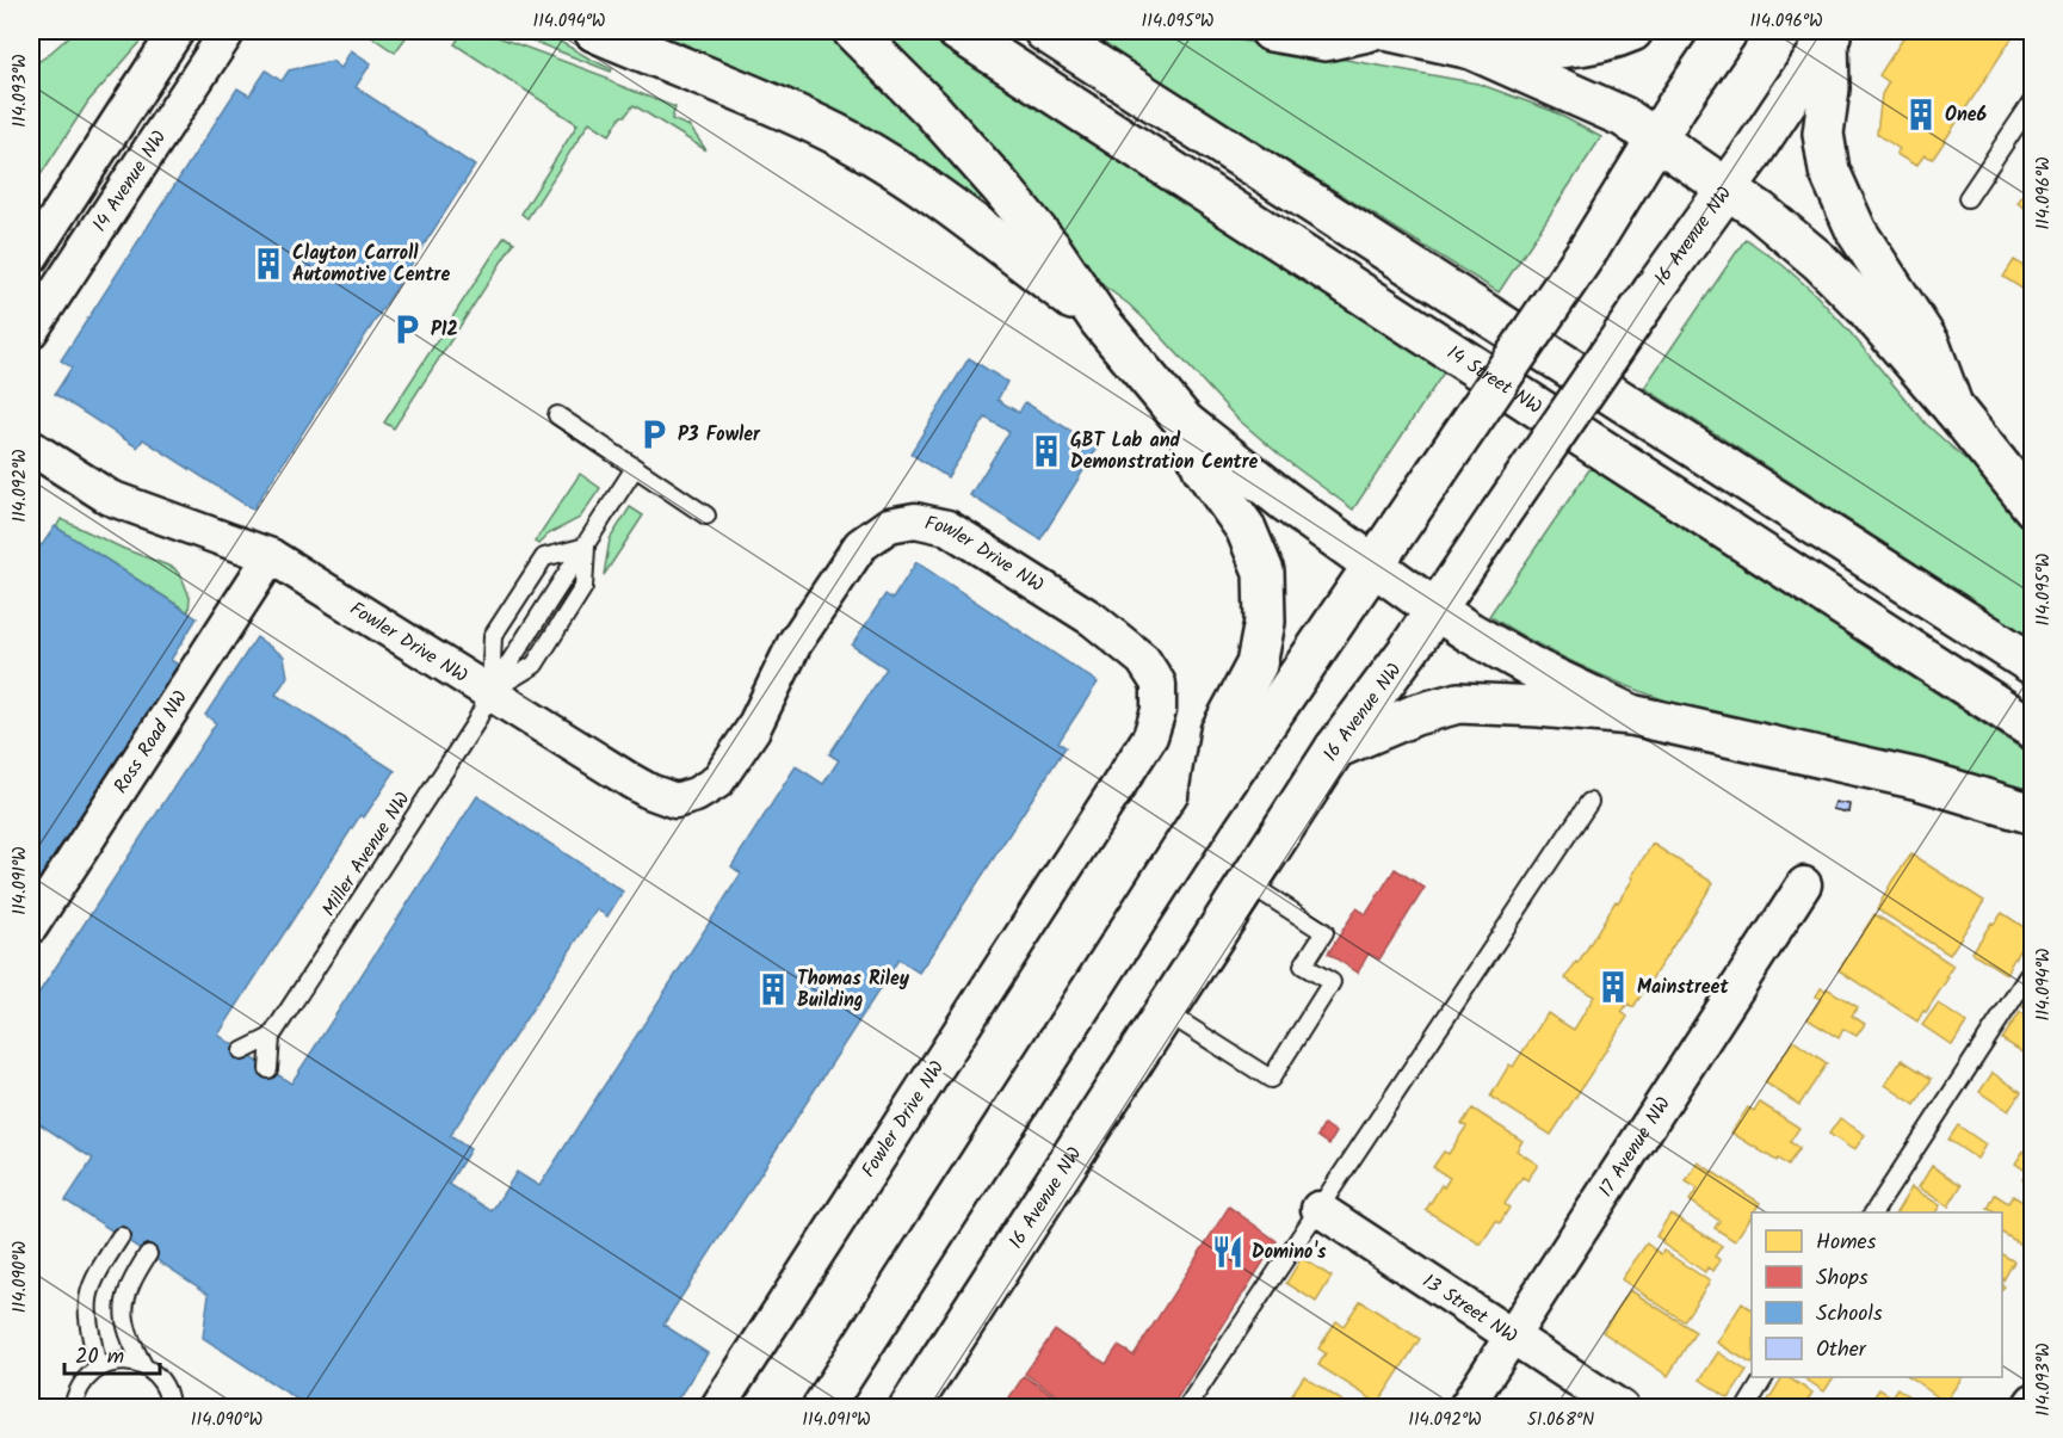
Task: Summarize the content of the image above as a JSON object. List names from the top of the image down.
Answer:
{
  "streets": {
    "main road": ["16 Avenue NW", "14 Street NW"],
    "street": [
      "14 Avenue NW",
      "Fowler Drive NW",
      "Ross Road NW",
      "17 Avenue NW",
      "13 Street NW"
    ],
    "lane": ["Miller Avenue NW"]
  },
  "crossings": [
    ["Fowler Drive NW", "Ross Road NW"],
    ["Fowler Drive NW", "Miller Avenue NW"],
    ["17 Avenue NW", "13 Street NW"]
  ],
  "places": {
    "building": [
      "One6",
      "Clayton Carroll Automotive Centre",
      "GBT Lab and Demonstration Centre",
      "Mainstreet",
      "Thomas Riley Building"
    ],
    "parking": ["P12", "P3 Fowler"],
    "restaurant": ["Domino's"]
  },
  "legend": [
    "Homes",
    "Shops",
    "Schools",
    "Other"
  ],
  "scale_bar": "20 m",
  "coordinates": [
    "114.094°W",
    "114.095°W",
    "114.096°W",
    "114.093°W",
    "114.092°W",
    "114.091°W",
    "114.090°W",
    "51.068°N"
  ]
}
